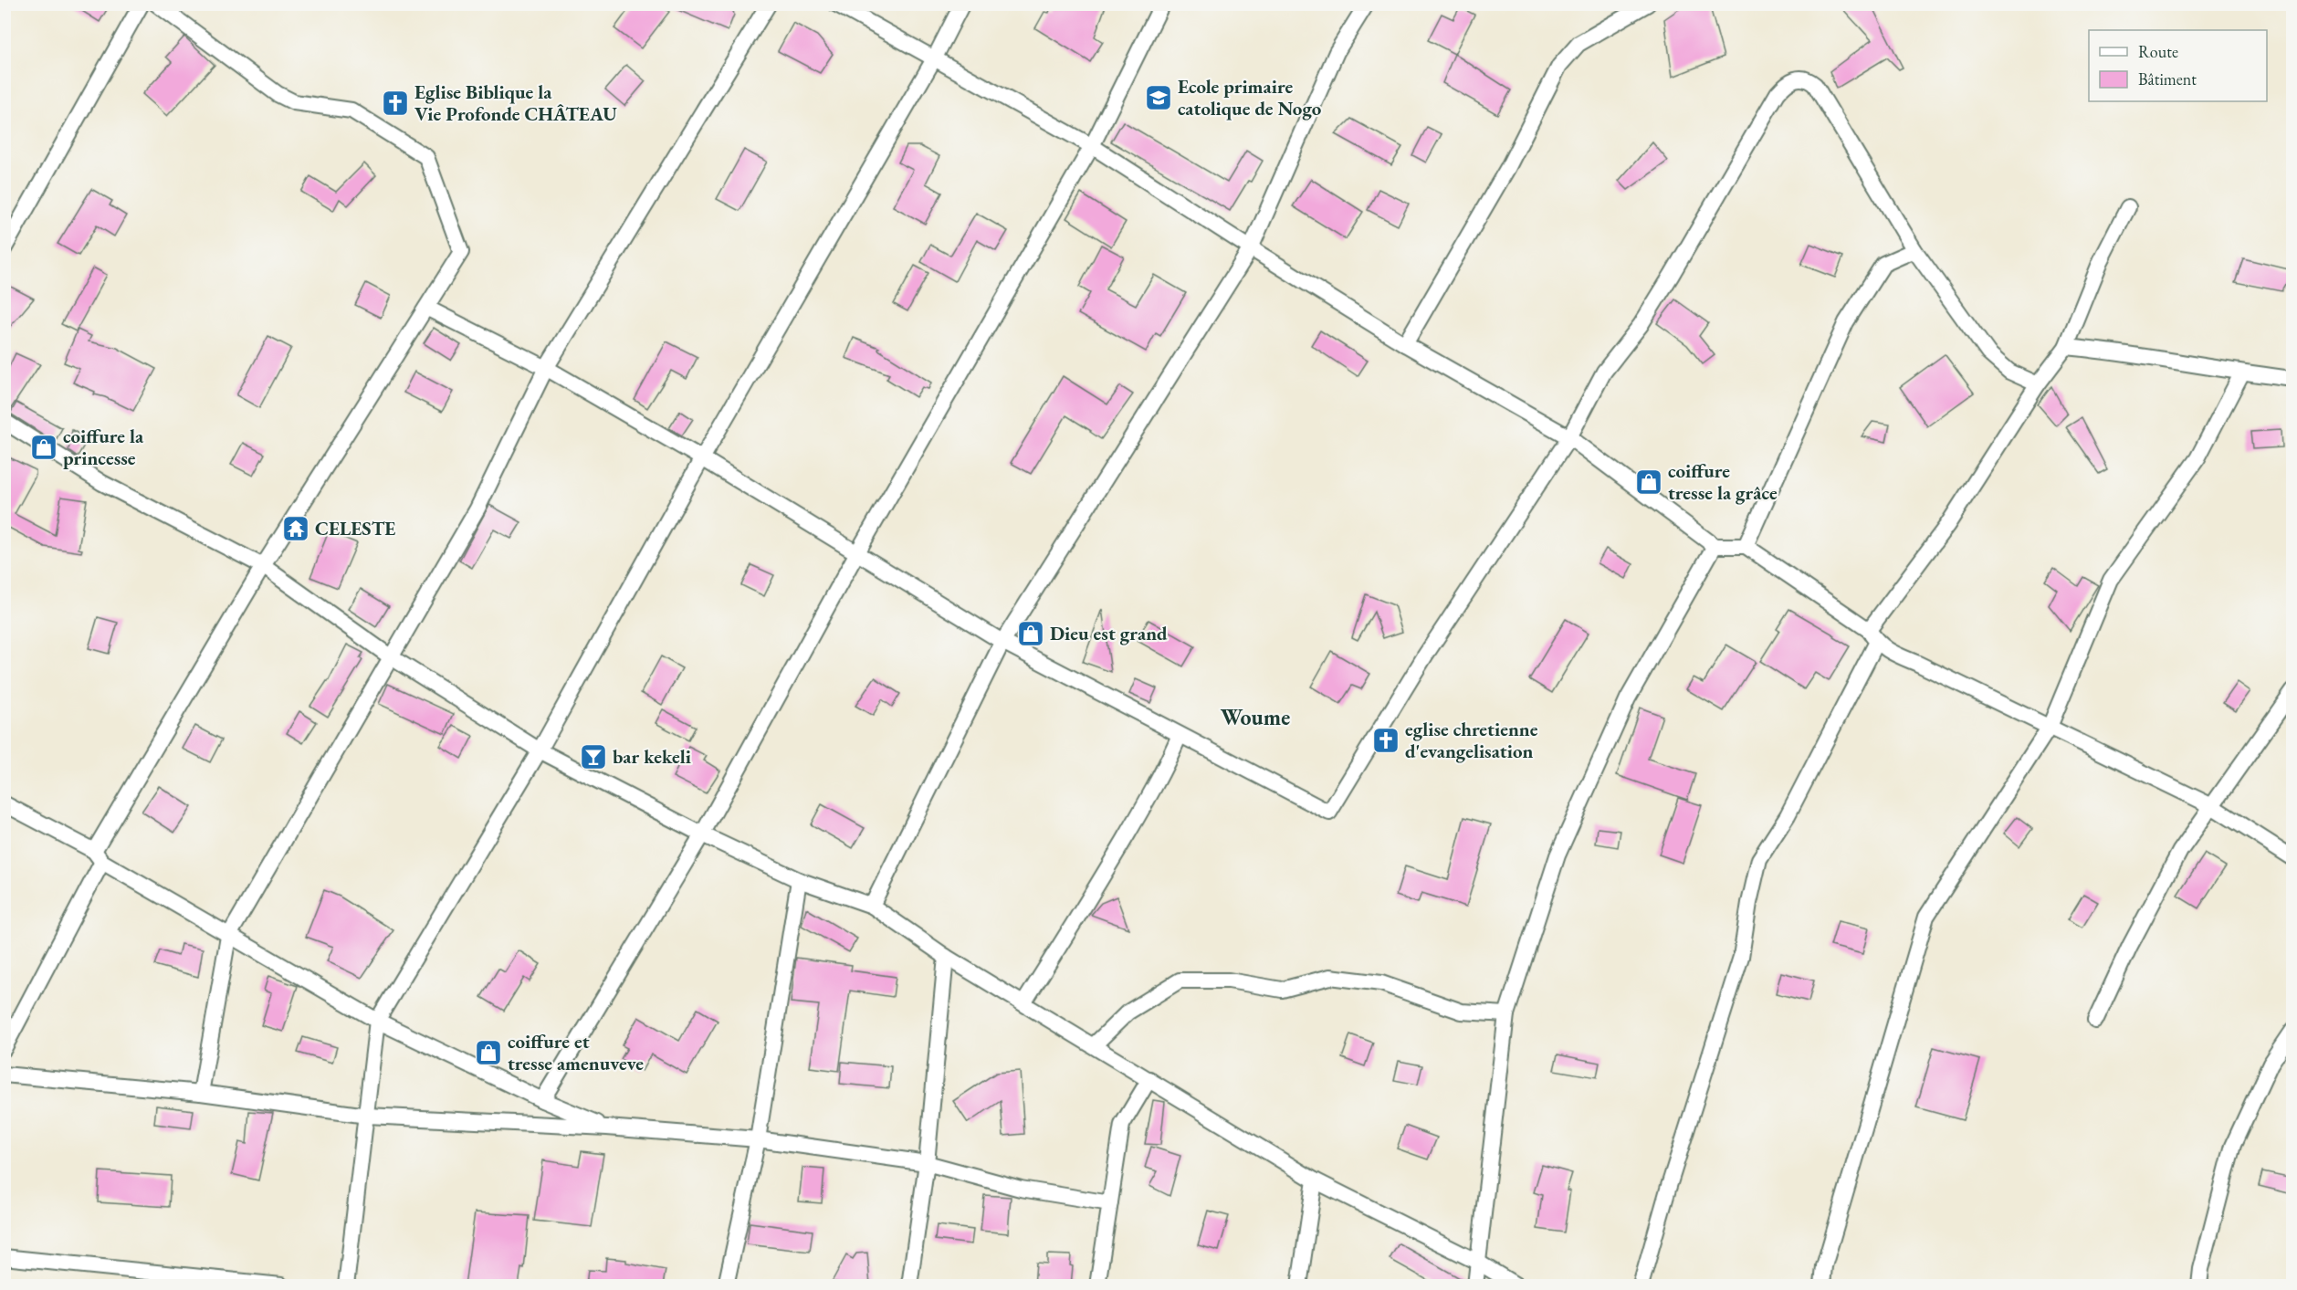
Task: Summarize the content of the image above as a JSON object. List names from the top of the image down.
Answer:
{
  "districts": ["Woume"],
  "places": {
    "school or university": ["Ecole primaire catolique de Nogo"],
    "church": ["Eglise Biblique la Vie Profonde CHÂTEAU", "eglise chretienne d'evangelisation"],
    "shop": [
      "coiffure la princesse",
      "coiffure tresse la grâce",
      "Dieu est grand",
      "coiffure et tresse amenuveve"
    ],
    "temple": ["CELESTE"],
    "bar": ["bar kekeli"]
  },
  "legend": ["Route", "Bâtiment"]
}
